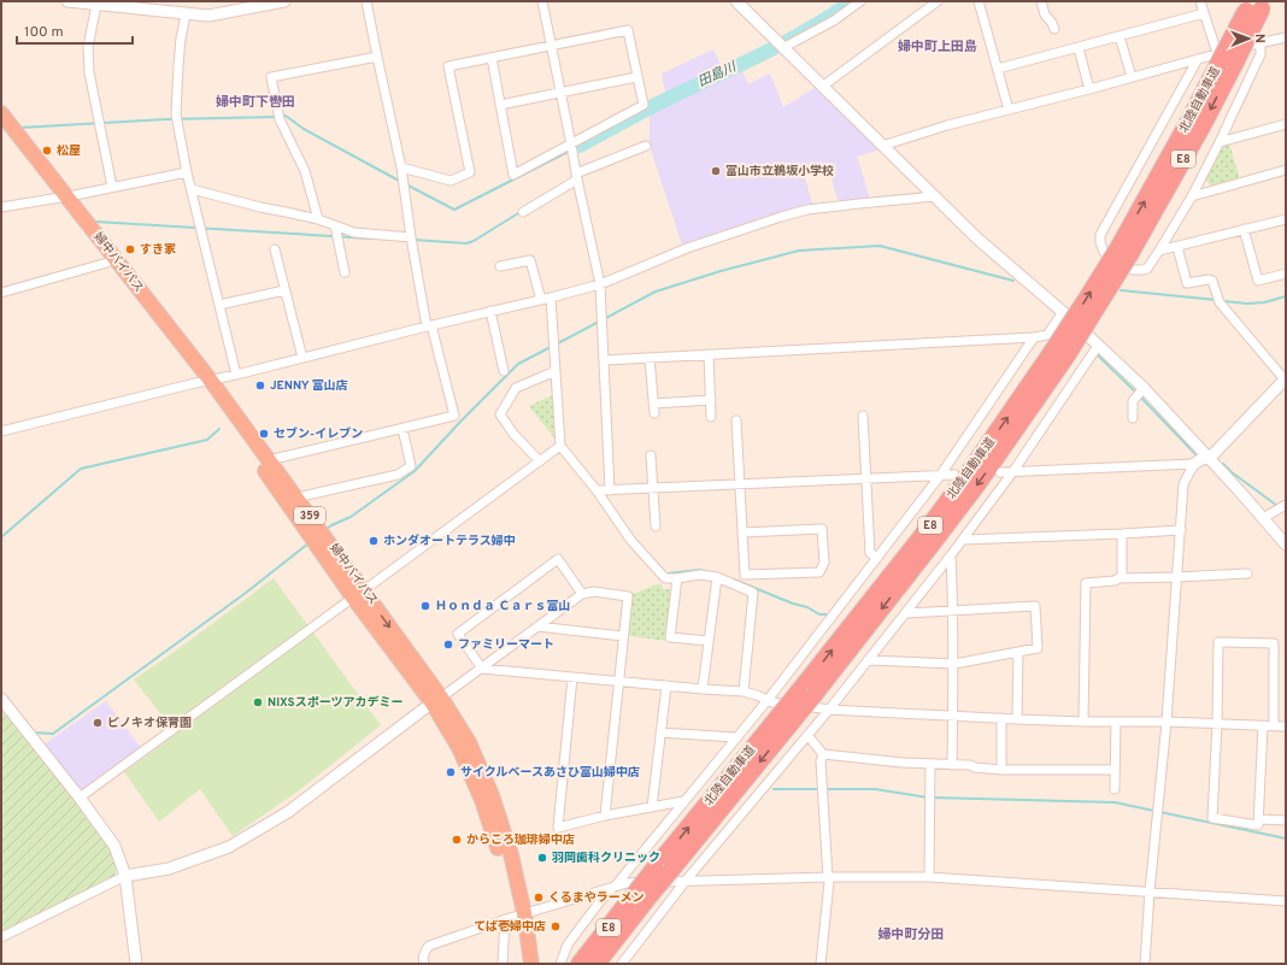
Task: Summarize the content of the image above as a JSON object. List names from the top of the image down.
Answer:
{
  "streets": {
    "highway": [
      "北陸自動車道",
      "E8",
      "婦中バイパス",
      "359"
    ]
  },
  "districts": ["婦中町上田島", "婦中町下轡田", "婦中町分田"],
  "water": ["田島川"],
  "places": [
    "松屋",
    "富山市立鵜坂小学校",
    "すき家",
    "JENNY 富山店",
    "セブン-イレブン",
    "ホンダオートテラス婦中",
    "Ｈｏｎｄａ Ｃａｒｓ富山",
    "ファミリーマート",
    "NIXSスポーツアカデミー",
    "ピノキオ保育園",
    "サイクルベースあさひ富山婦中店",
    "からころ珈琲婦中店",
    "羽岡歯科クリニック",
    "くるまやラーメン",
    "てば壱婦中店"
  ],
  "scale_bar": "100 m",
  "north": "right"
}
